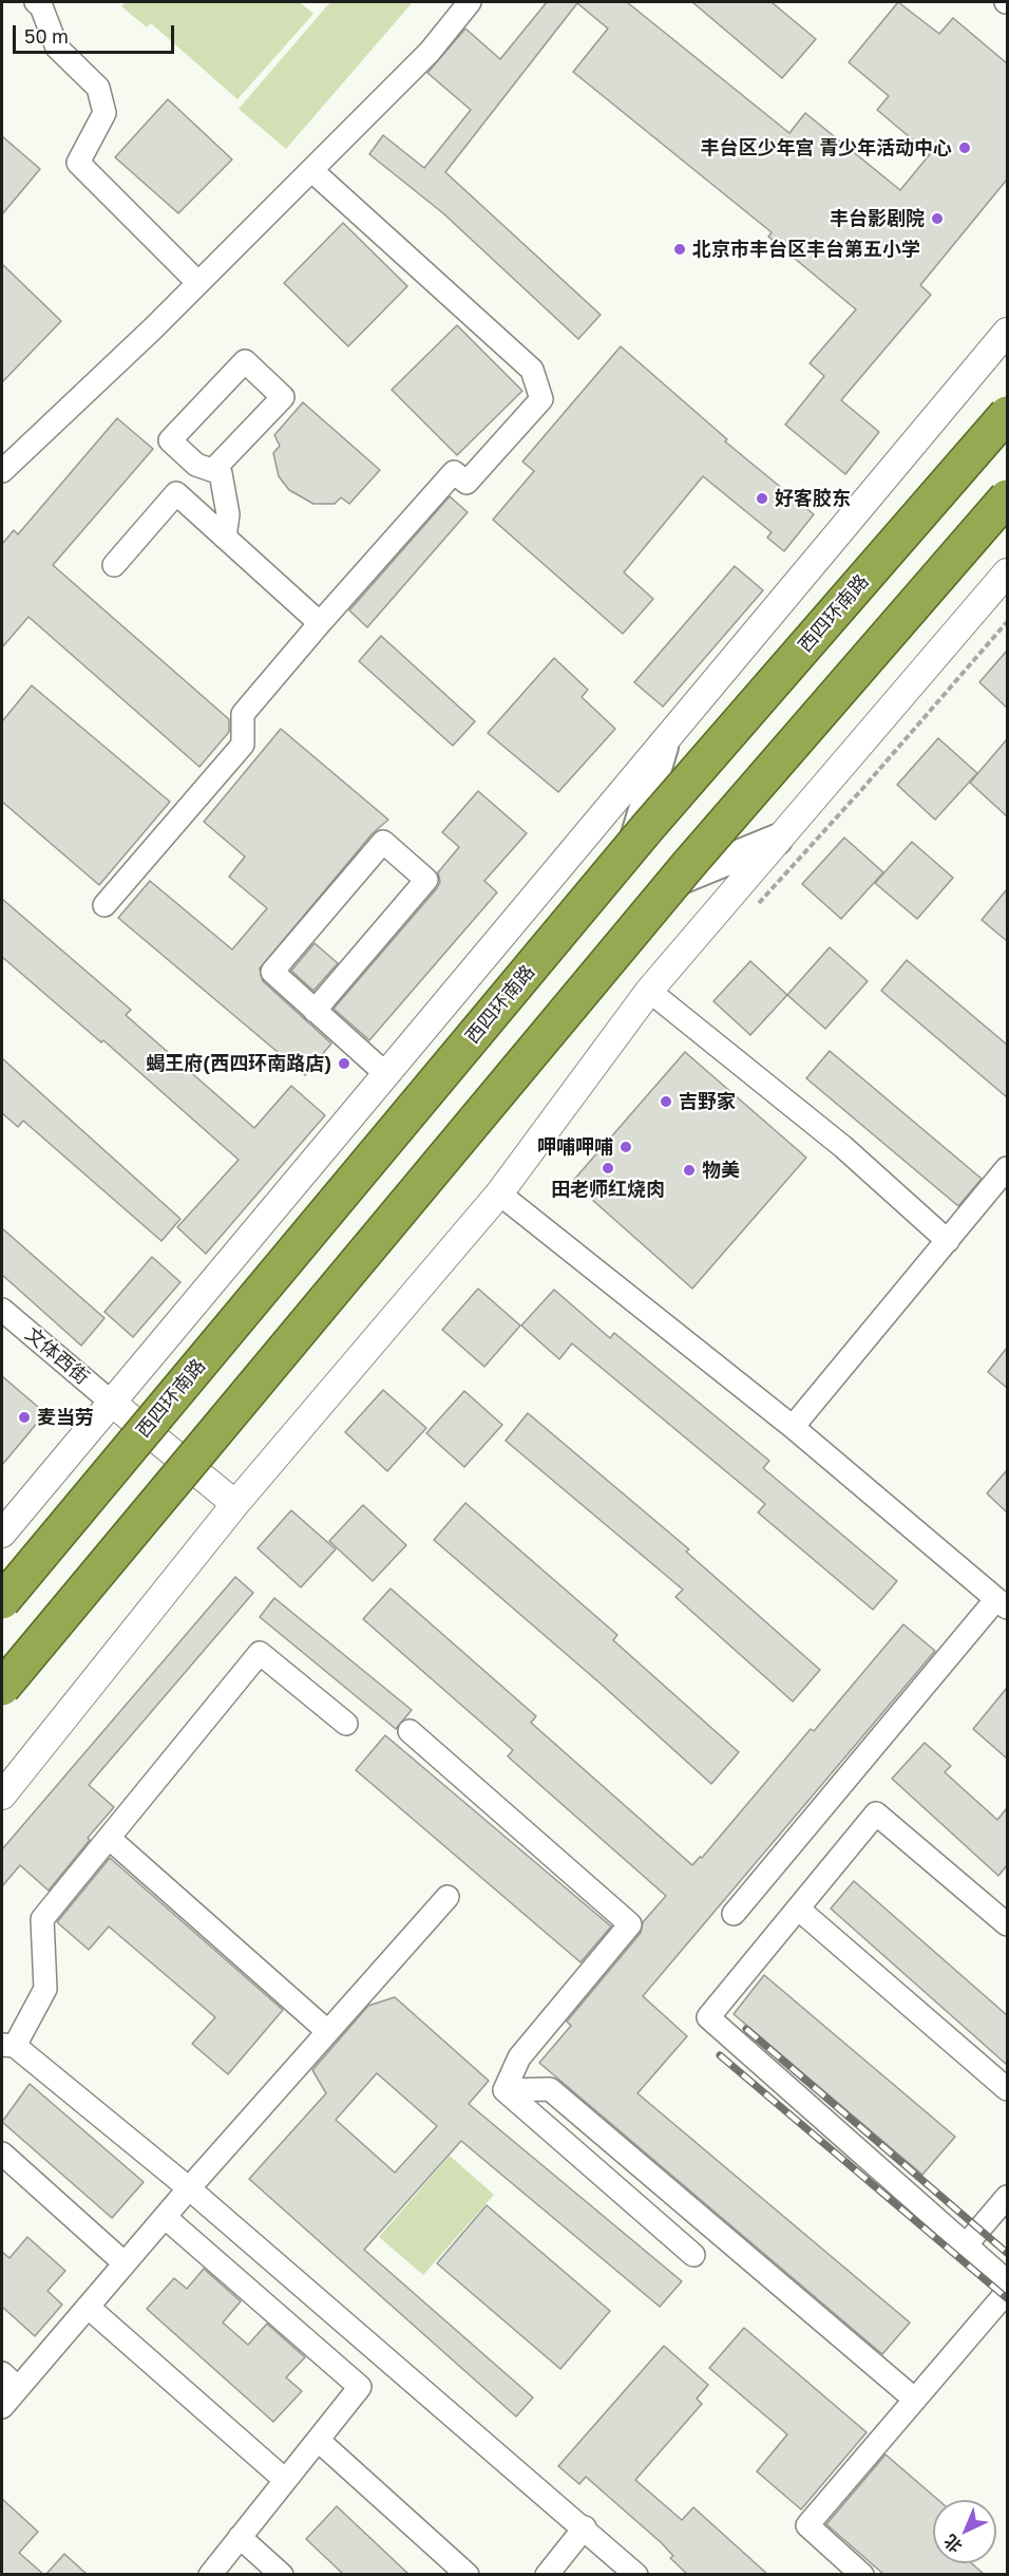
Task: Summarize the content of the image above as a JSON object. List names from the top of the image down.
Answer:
{
  "streets": {
    "highway": ["西四环南路"],
    "street": ["文体西街"]
  },
  "crossings": [
    ["西四环南路", "文体西街"]
  ],
  "places": [
    "丰台区少年宫 青少年活动中心",
    "丰台影剧院",
    "北京市丰台区丰台第五小学",
    "好客胶东",
    "蝎王府(西四环南路店)",
    "吉野家",
    "呷哺呷哺",
    "田老师红烧肉",
    "物美",
    "麦当劳"
  ],
  "scale_bar": "50 m",
  "north": "bottom left"
}
